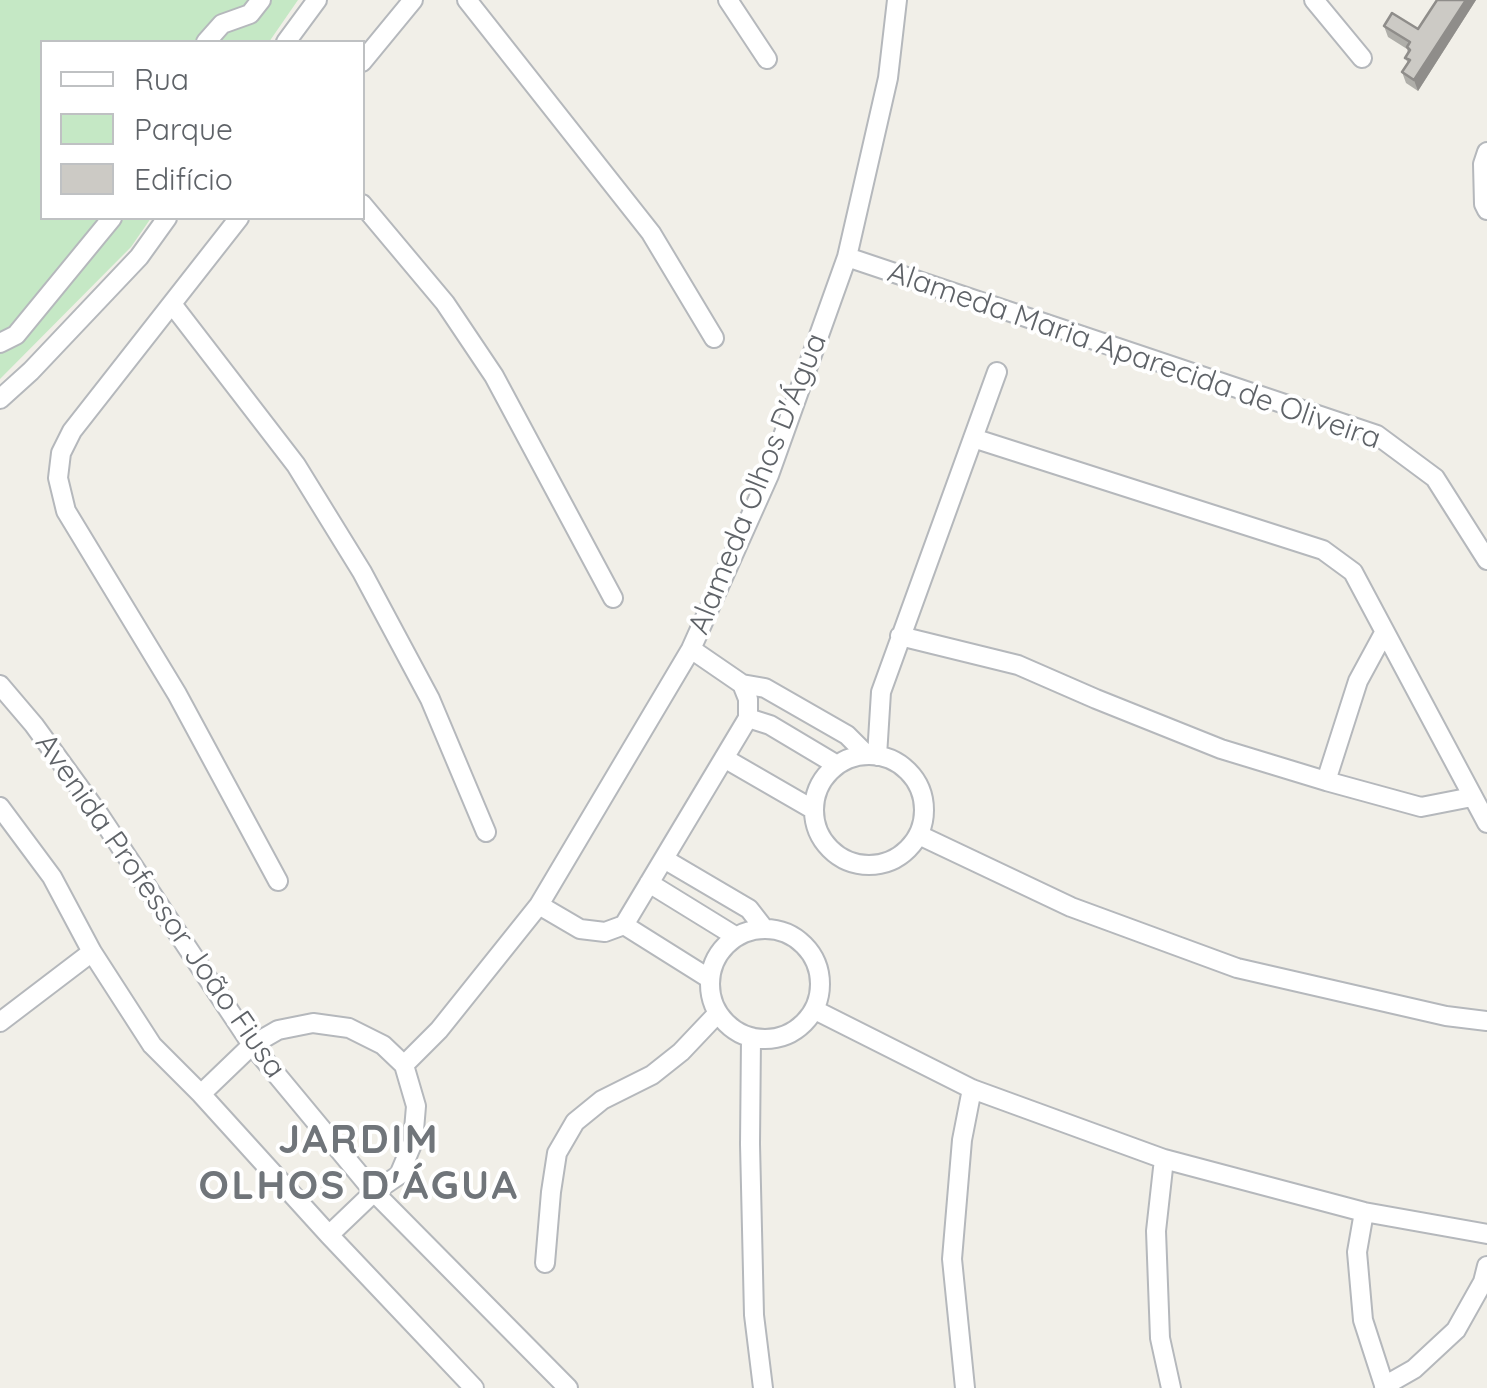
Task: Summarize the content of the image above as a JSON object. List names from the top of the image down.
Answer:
{
  "streets": {
    "street": ["Alameda Maria Aparecida de Oliveira", "Alameda Olhos D'Água", "Avenida Professor João Fiusa"]
  },
  "crossings": [
    ["Alameda Maria Aparecida de Oliveira", "Alameda Olhos D'Água"]
  ],
  "districts": ["JARDIM OLHOS D'ÁGUA"],
  "legend": ["Rua", "Parque", "Edifício"]
}
